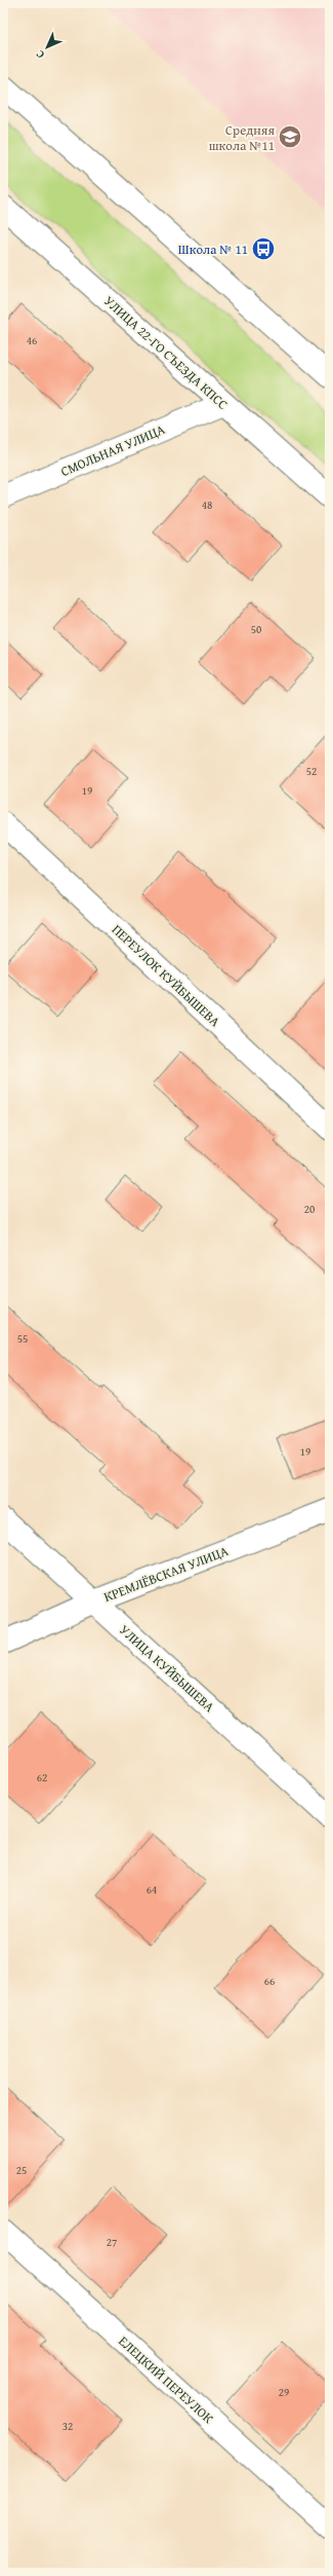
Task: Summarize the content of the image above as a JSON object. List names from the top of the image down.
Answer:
{
  "streets": {
    "street": [
      "УЛИЦА 22-ГО СЪЕЗДА КПСС",
      "СМОЛЬНАЯ УЛИЦА",
      "ПЕРЕУЛОК КУЙБЫШЕВА",
      "КРЕМЛЁВСКАЯ УЛИЦА",
      "УЛИЦА КУЙБЫШЕВА",
      "ЕЛЕЦКИЙ ПЕРЕУЛОК"
    ]
  },
  "crossings": [
    ["УЛИЦА 22-ГО СЪЕЗДА КПСС", "СМОЛЬНАЯ УЛИЦА"],
    ["КРЕМЛЁВСКАЯ УЛИЦА", "УЛИЦА КУЙБЫШЕВА"]
  ],
  "places": {
    "school or university": ["Средняя школа №11"],
    "bus stop": ["Школа № 11"]
  },
  "house_numbers": [
    "46",
    "48",
    "50",
    "52",
    "19",
    "20",
    "55",
    "19",
    "62",
    "64",
    "66",
    "25",
    "27",
    "29",
    "32"
  ],
  "north": "bottom left"
}
